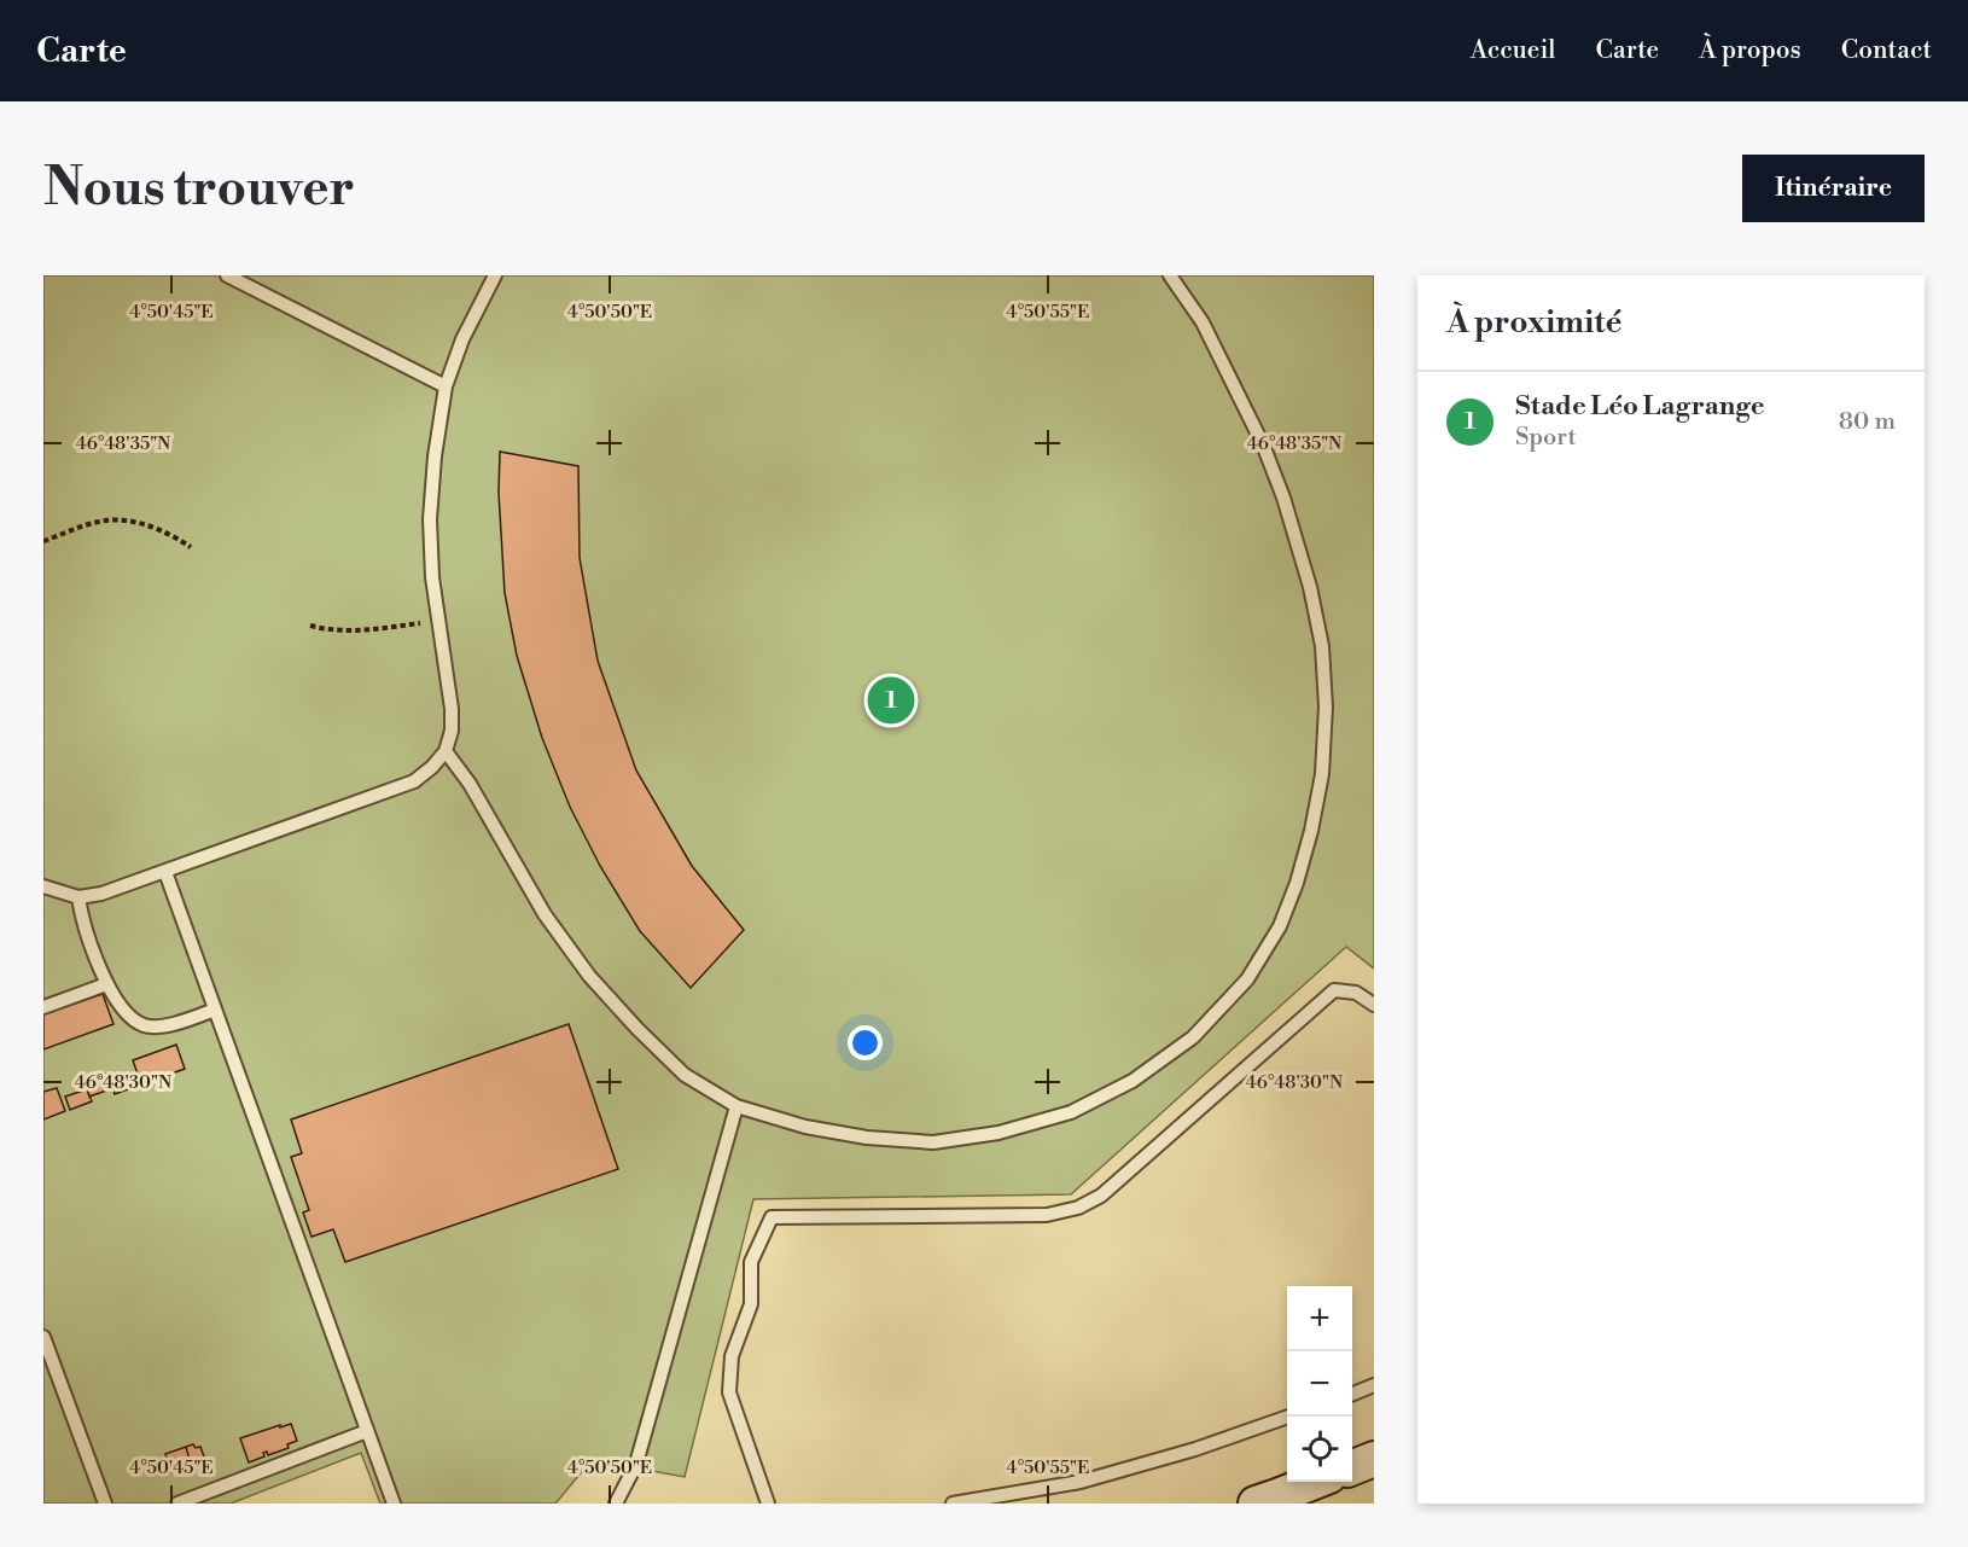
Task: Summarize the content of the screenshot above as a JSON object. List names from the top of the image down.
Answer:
{
  "page": {
    "header": "Carte",
    "nav": [
      "Accueil",
      "Carte",
      "À propos",
      "Contact"
    ],
    "buttons": "Itinéraire",
    "title": "Nous trouver",
    "heading": "À proximité",
    "list": [
      {
        "mark": "1",
        "name": "Stade Léo Lagrange",
        "note": "Sport",
        "value": "80 m"
      }
    ],
    "pins": "1",
    "map_buttons": ["+", "−"]
  },
  "coordinates": [
    "4°50'45\"E",
    "4°50'50\"E",
    "4°50'55\"E",
    "46°48'35\"N",
    "46°48'30\"N"
  ]
}
